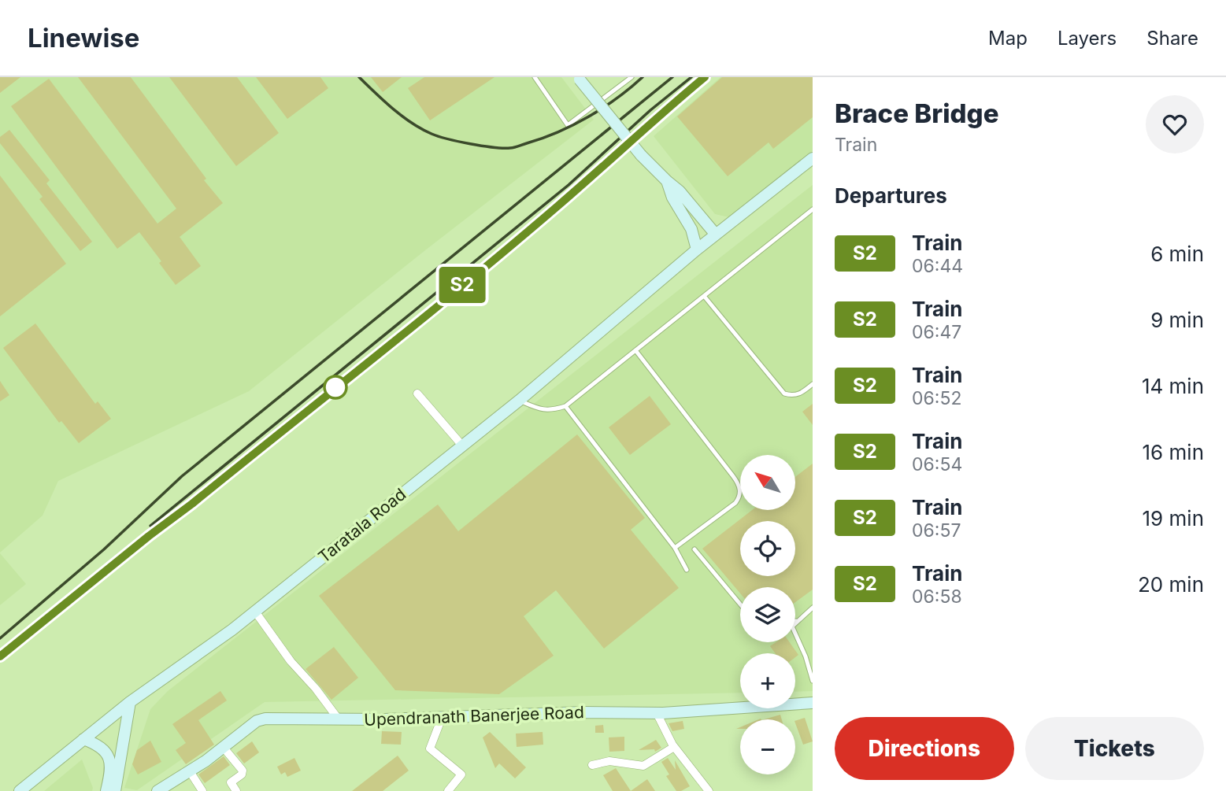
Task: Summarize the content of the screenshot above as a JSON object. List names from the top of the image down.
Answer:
{
  "streets": {
    "main road": ["Taratala Road", "Upendranath Banerjee Road"]
  },
  "north": "top left",
  "page": {
    "header": "Linewise",
    "nav": ["Map", "Layers", "Share"],
    "on_map": "S2",
    "heading": [
      ["Brace Bridge", "Train"],
      "Departures"
    ],
    "list": [
      {
        "mark": "S2",
        "name": "Train",
        "note": "06:44",
        "value": "6 min"
      },
      {
        "mark": "S2",
        "name": "Train",
        "note": "06:47",
        "value": "9 min"
      },
      {
        "mark": "S2",
        "name": "Train",
        "note": "06:52",
        "value": "14 min"
      },
      {
        "mark": "S2",
        "name": "Train",
        "note": "06:54",
        "value": "16 min"
      },
      {
        "mark": "S2",
        "name": "Train",
        "note": "06:57",
        "value": "19 min"
      },
      {
        "mark": "S2",
        "name": "Train",
        "note": "06:58",
        "value": "20 min"
      }
    ],
    "map_buttons": ["+", "−"],
    "buttons": ["Directions", "Tickets"]
  }
}
